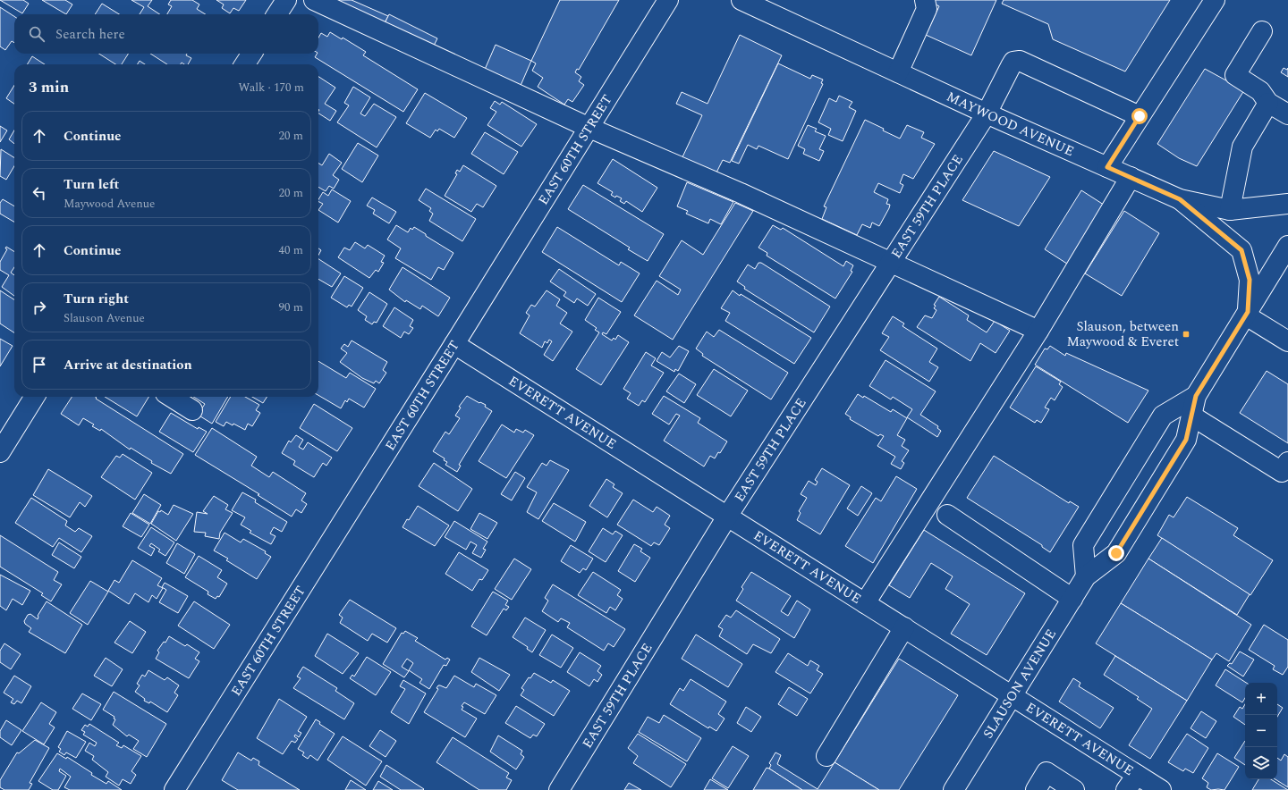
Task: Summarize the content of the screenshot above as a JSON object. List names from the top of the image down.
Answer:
{
  "streets": {
    "street": [
      "MAYWOOD AVENUE",
      "EAST 60TH STREET",
      "EAST 59TH PLACE",
      "EVERETT AVENUE",
      "SLAUSON AVENUE"
    ]
  },
  "crossings": [
    ["MAYWOOD AVENUE", "EAST 59TH PLACE"],
    ["EAST 60TH STREET", "EVERETT AVENUE"],
    ["EAST 59TH PLACE", "EVERETT AVENUE"],
    ["EVERETT AVENUE", "SLAUSON AVENUE"]
  ],
  "places": {
    "transit": ["Slauson, between Maywood & Everet"]
  },
  "page": {
    "search": "Search here",
    "heading": ["3 min", "Walk · 170 m"],
    "list": [
      ["Continue", "20 m"],
      ["Turn left", "Maywood Avenue", "20 m"],
      ["Continue", "40 m"],
      ["Turn right", "Slauson Avenue", "90 m"],
      "Arrive at destination"
    ],
    "map_buttons": ["+", "−"]
  }
}
